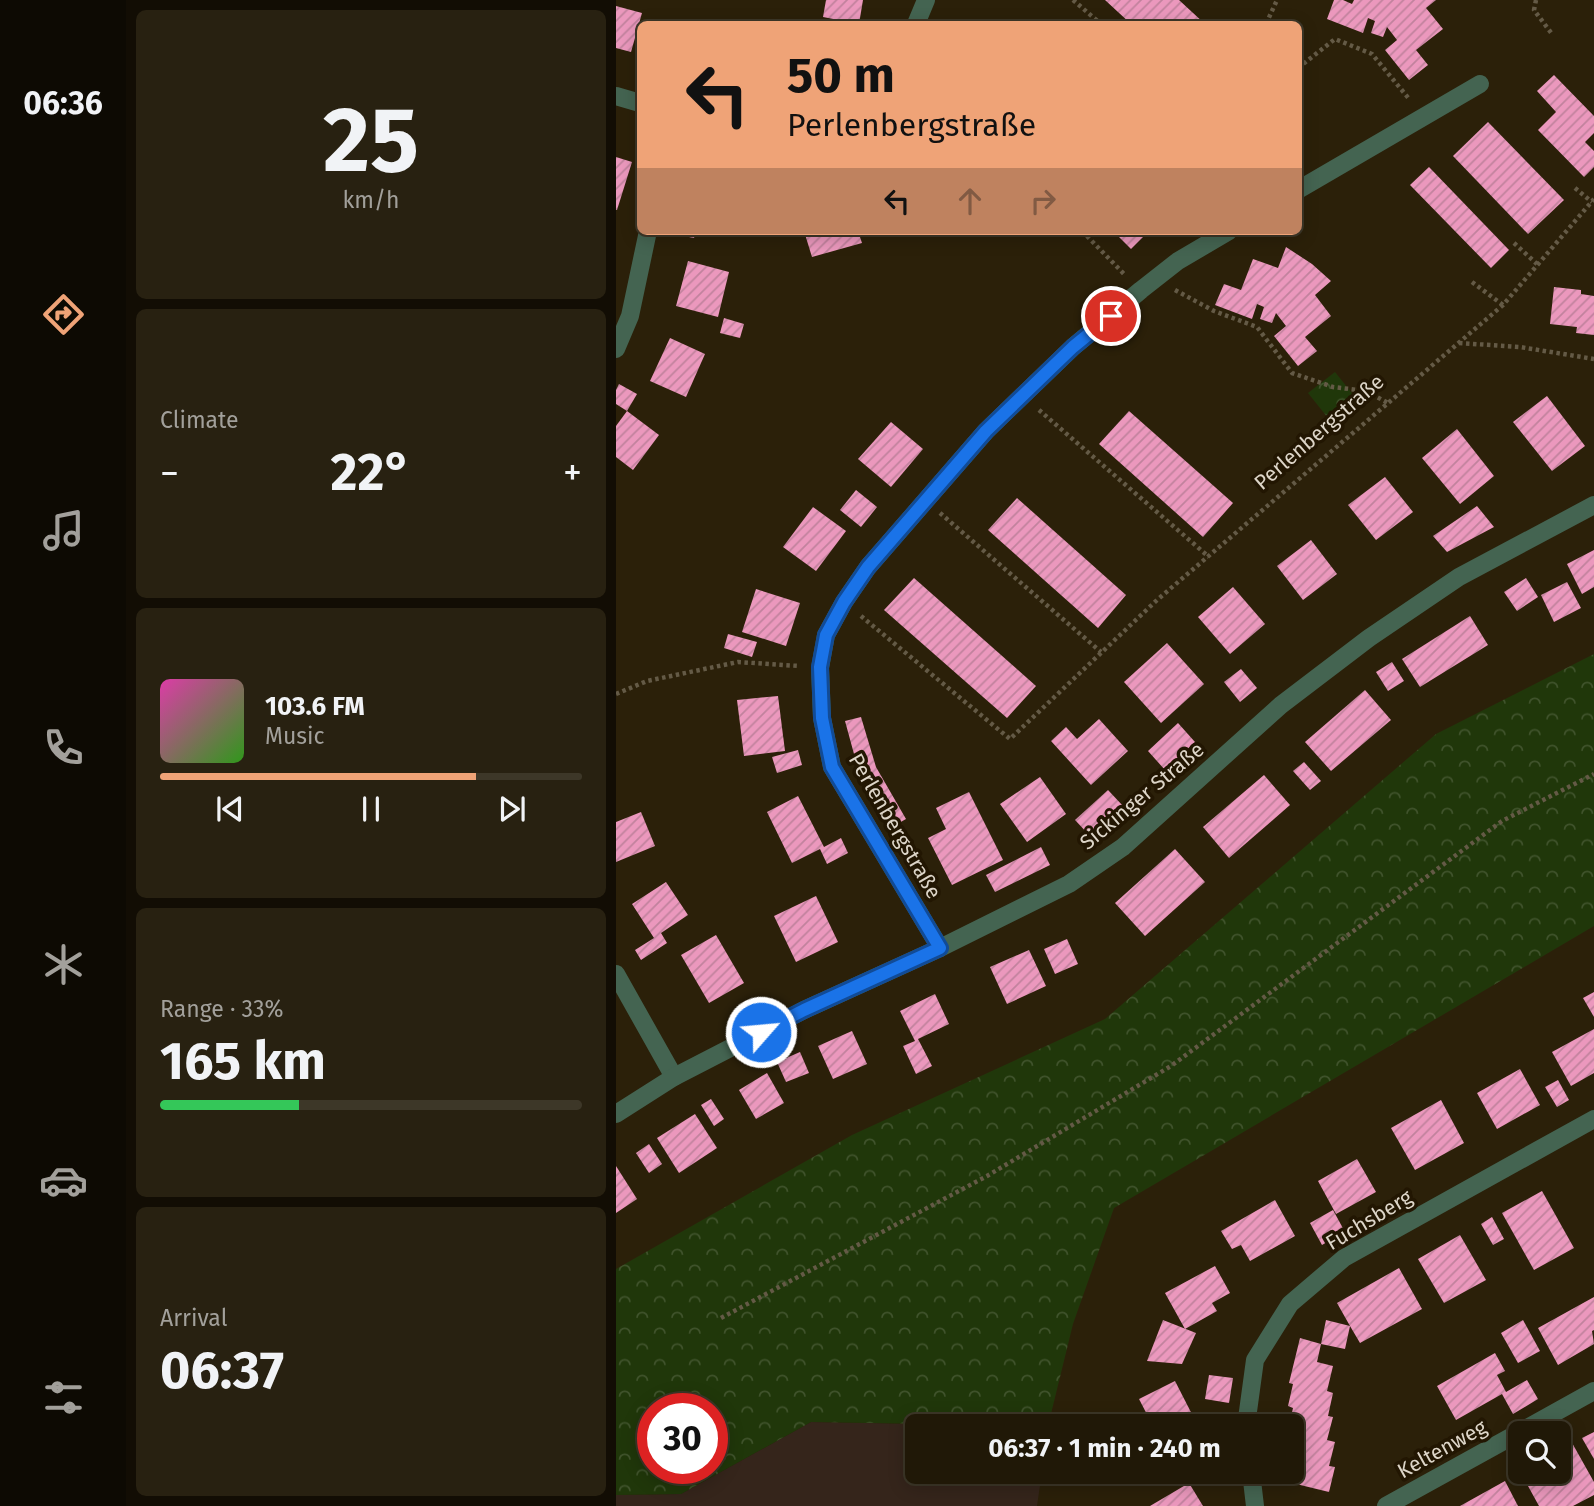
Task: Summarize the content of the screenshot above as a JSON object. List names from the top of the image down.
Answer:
{
  "streets": {
    "street": [
      "Perlenbergstraße",
      "Sickinger Straße",
      "Fuchsberg",
      "Keltenweg"
    ]
  },
  "crossings": [
    ["Perlenbergstraße", "Sickinger Straße"]
  ],
  "page": {
    "tabs": "06:36",
    "tile": [
      ["25", "km/h"],
      "Climate",
      ["Range · 33%", "165 km"],
      ["Arrival", "06:37"]
    ],
    "turn": ["50 m", "Perlenbergstraße"],
    "heat": ["−", "22°", "+"],
    "song": ["103.6 FM", "Music"],
    "limit": "30",
    "trip": "06:37 · 1 min · 240 m"
  }
}
